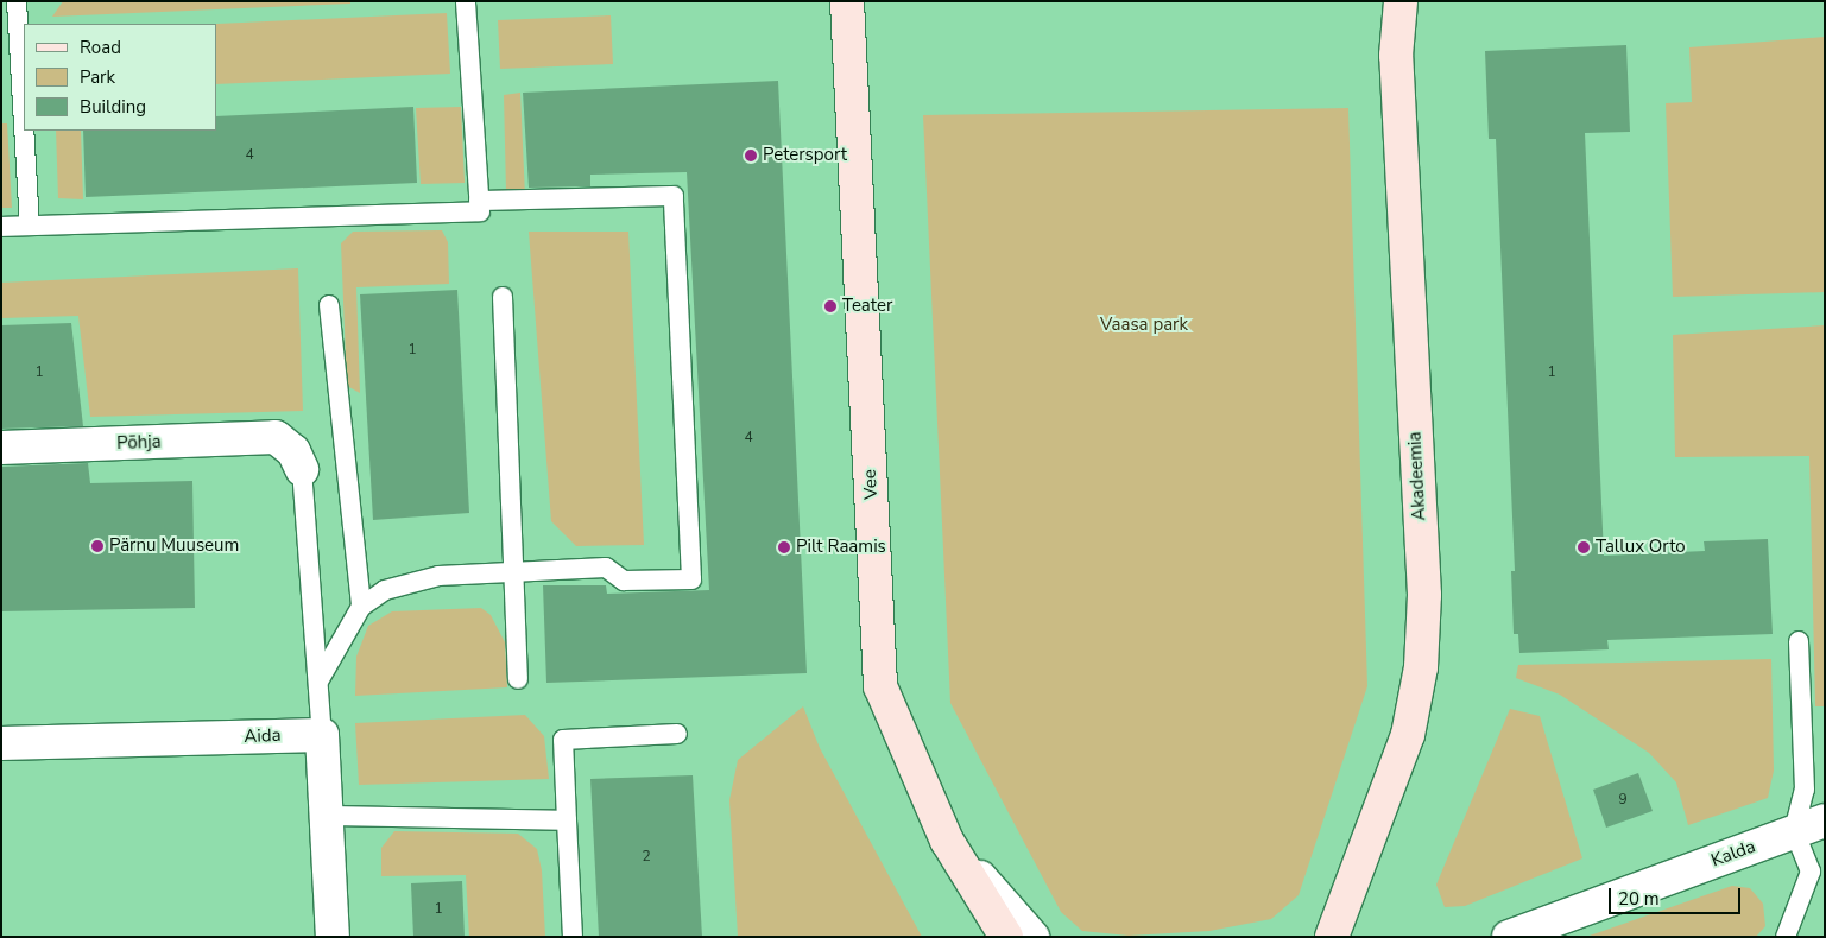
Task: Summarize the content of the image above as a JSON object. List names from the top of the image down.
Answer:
{
  "streets": {
    "main road": ["Akadeemia", "Vee"],
    "street": ["Põhja", "Aida", "Kalda"]
  },
  "parks": ["Vaasa park"],
  "places": [
    "Petersport",
    "Teater",
    "Pärnu Muuseum",
    "Pilt Raamis",
    "Tallux Orto"
  ],
  "house_numbers": [
    "4",
    "1",
    "1",
    "1",
    "4",
    "9",
    "2",
    "1"
  ],
  "legend": ["Road", "Park", "Building"],
  "scale_bar": "20 m"
}
